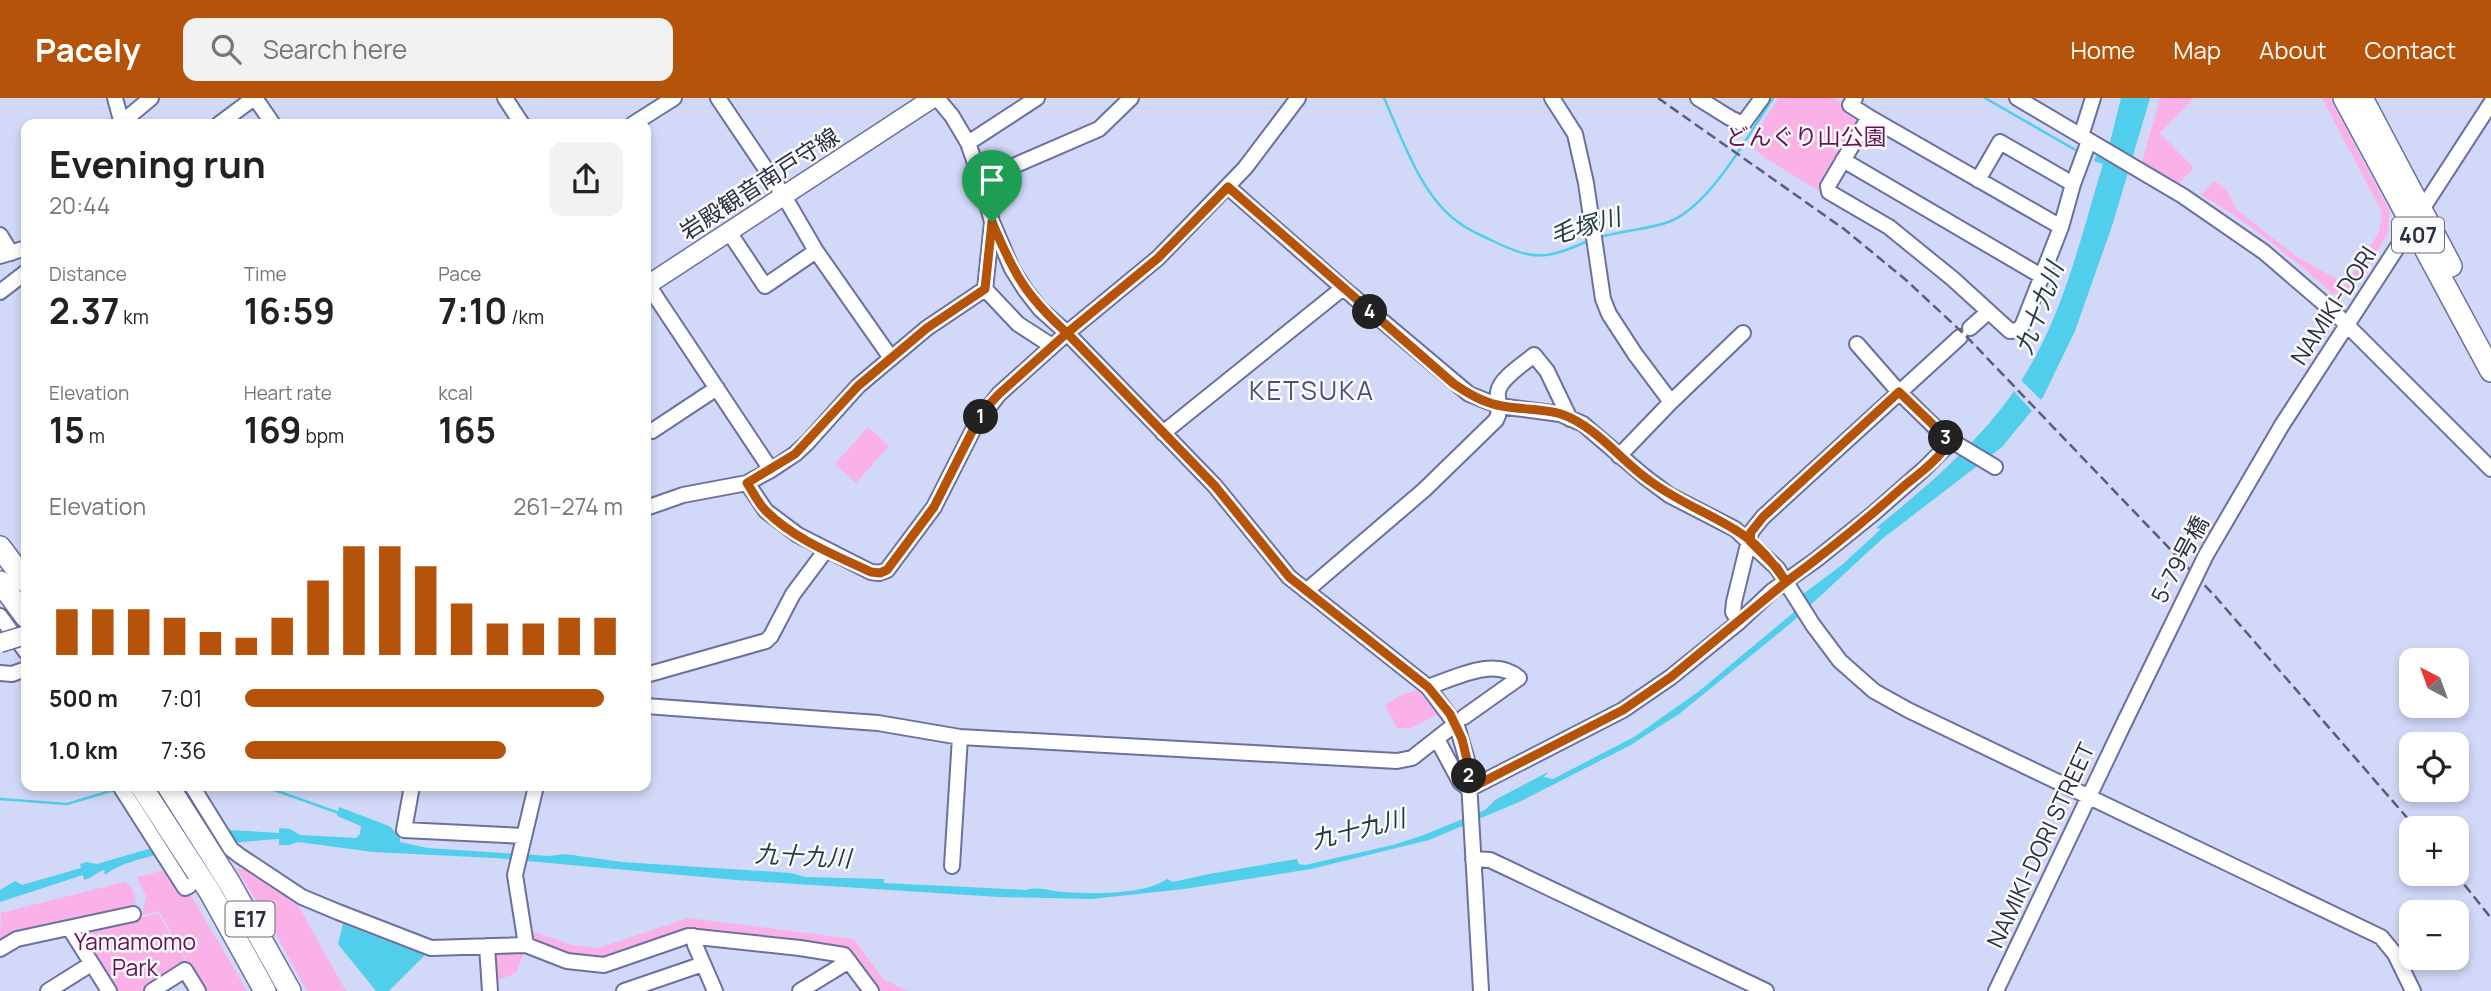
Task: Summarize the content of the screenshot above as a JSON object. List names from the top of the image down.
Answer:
{
  "streets": {
    "highway": ["407", "E17"],
    "main road": ["岩殿観音南戸守線"],
    "street": ["NAMIKI-DORI", "5-79号橋", "NAMIKI-DORI STREET"]
  },
  "crossings": [
    ["407", "NAMIKI-DORI"],
    ["NAMIKI-DORI", "5-79号橋"],
    ["5-79号橋", "NAMIKI-DORI STREET"]
  ],
  "districts": ["KETSUKA"],
  "water": ["毛塚川", "九十九川"],
  "parks": ["どんぐり山公園", "Yamamomo Park"],
  "north": "top left",
  "page": {
    "header": "Pacely",
    "search": "Search here",
    "nav": [
      "Home",
      "Map",
      "About",
      "Contact"
    ],
    "heading": ["Evening run", "20:44"],
    "stats": [
      ["Distance", "2.37 km"],
      ["Time", "16:59"],
      ["Pace", "7:10 /km"],
      ["Elevation", "15 m"],
      ["Heart rate", "169 bpm"],
      ["kcal", "165"]
    ],
    "pins": [
      "4",
      "1",
      "3",
      "2"
    ],
    "chart": ["Elevation", "261–274 m"],
    "map_buttons": ["+", "−"],
    "list": [
      {
        "name": "500 m",
        "note": "7:01"
      },
      {
        "name": "1.0 km",
        "note": "7:36"
      }
    ]
  }
}
